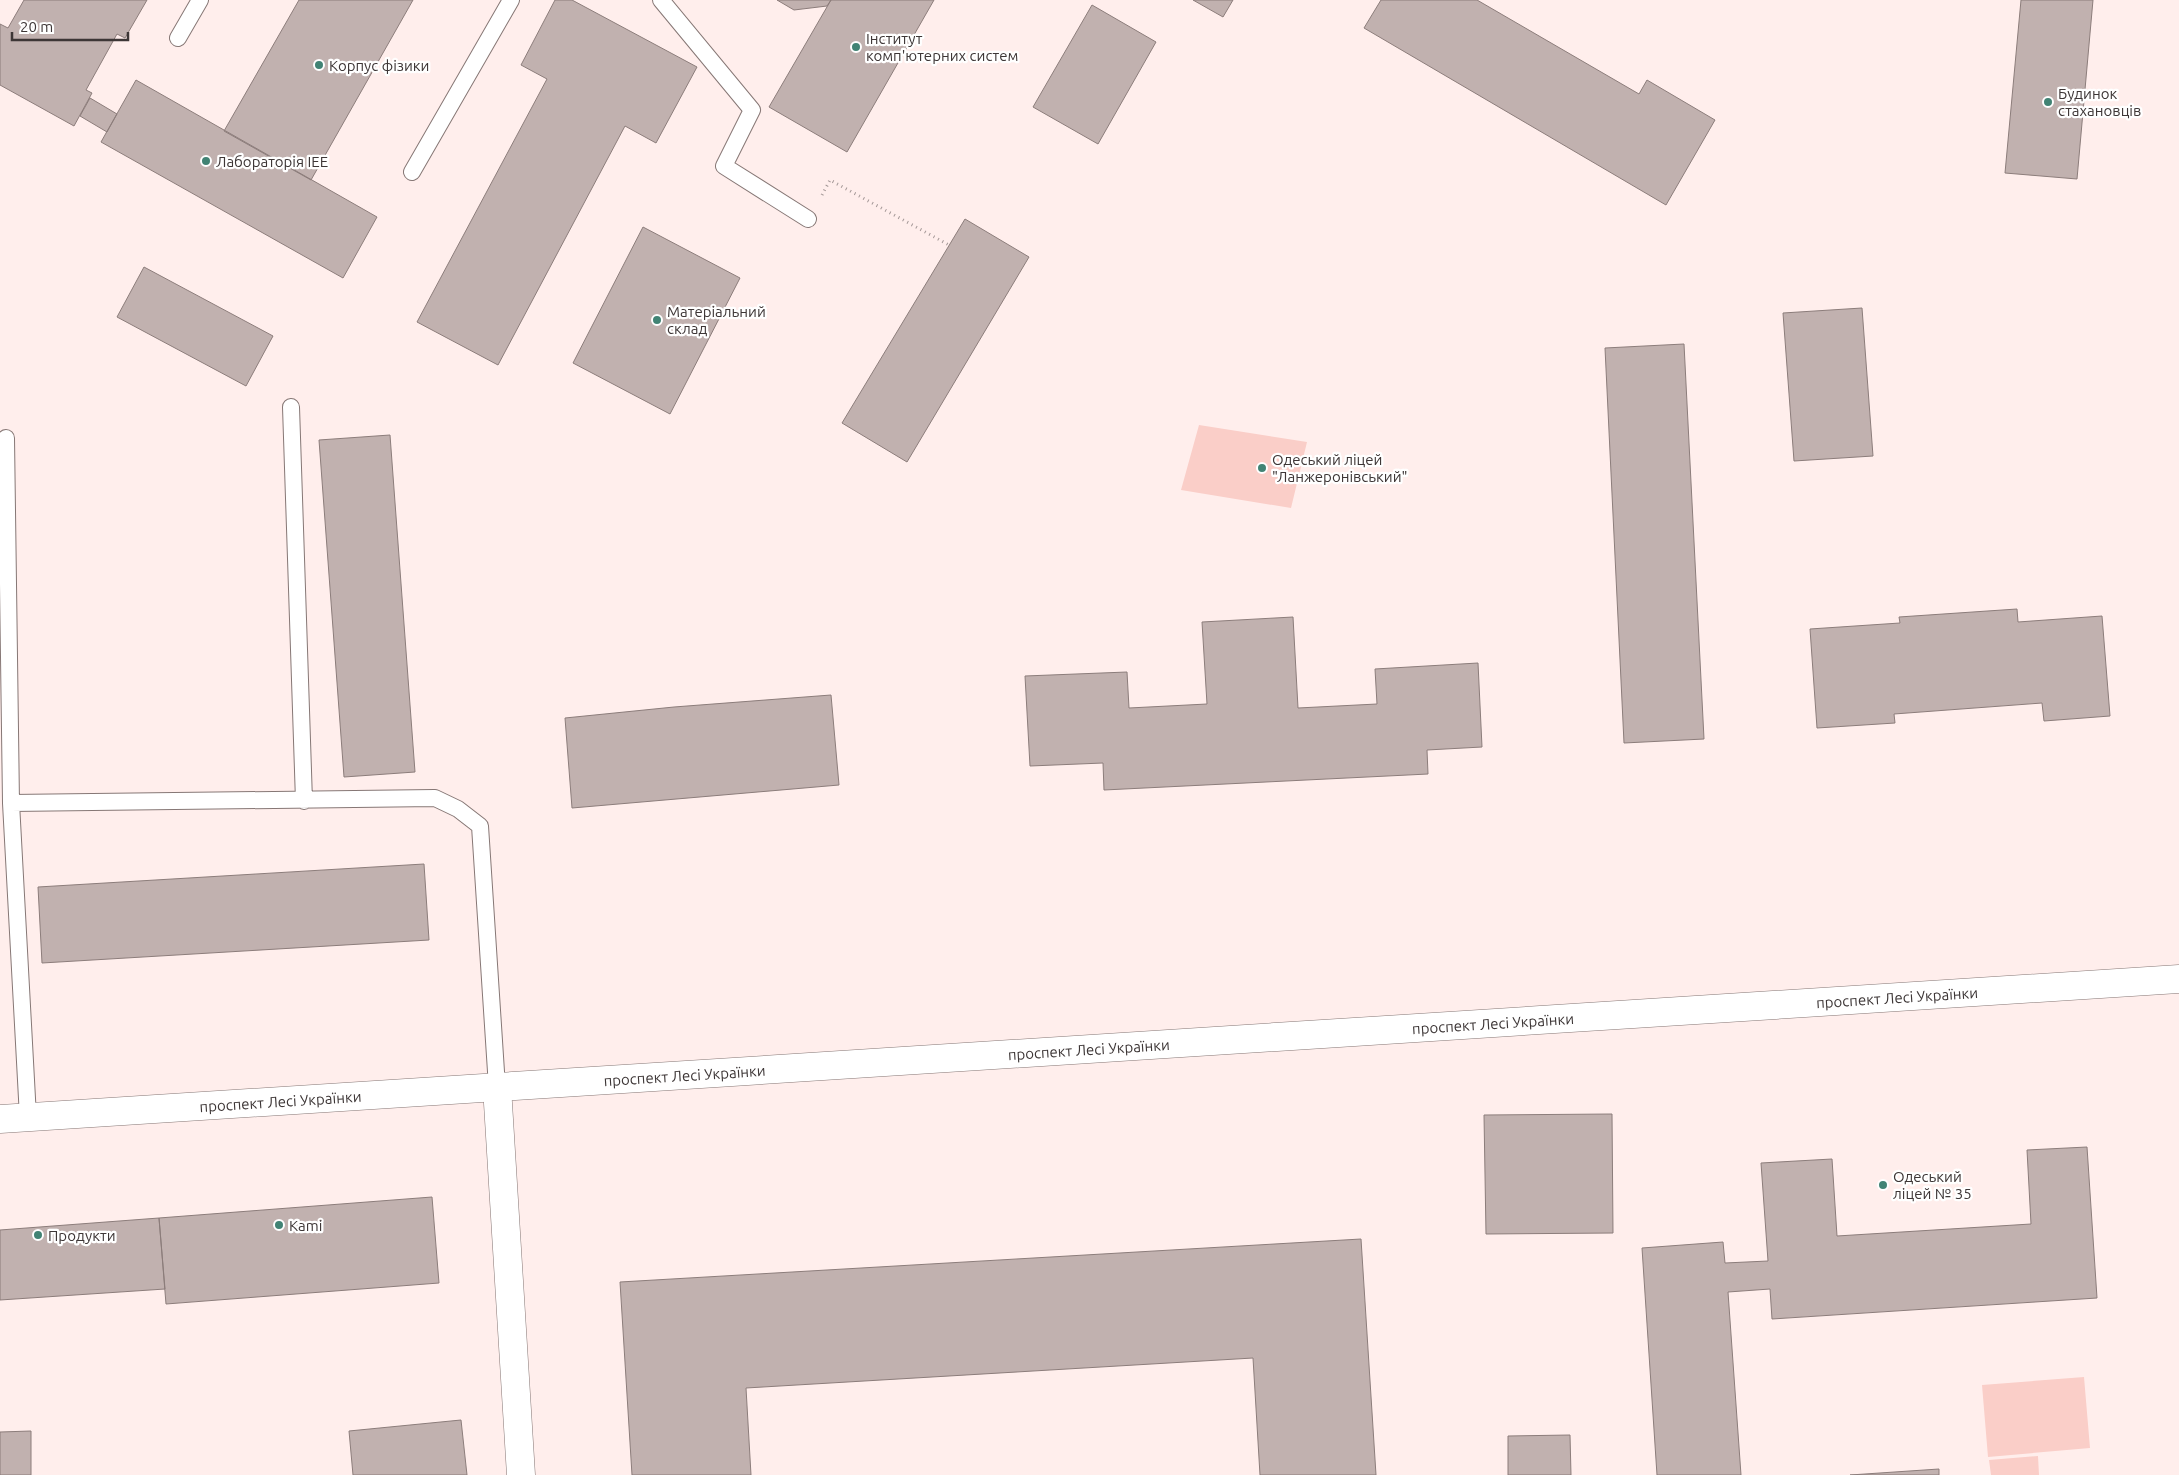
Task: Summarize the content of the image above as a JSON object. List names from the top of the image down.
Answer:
{
  "streets": {
    "street": ["проспект Лесі Українки"]
  },
  "places": [
    "Інститут комп'ютерних систем",
    "Корпус фізики",
    "Будинок стахановців",
    "Лабораторія ІЕЕ",
    "Матеріальний склад",
    "Одеський ліцей \"Ланжеронівський\"",
    "Одеський ліцей № 35",
    "Kami",
    "Продукти"
  ],
  "scale_bar": "20 m"
}
